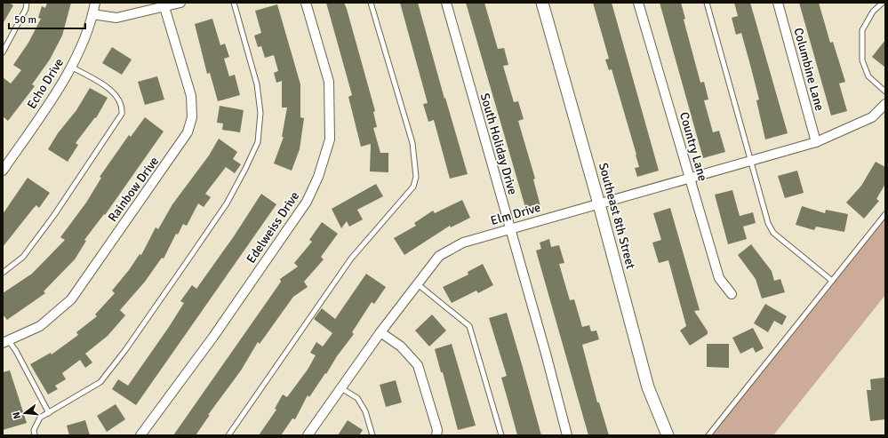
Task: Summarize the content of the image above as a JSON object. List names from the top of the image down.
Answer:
{
  "streets": {
    "street": [
      "Columbine Lane",
      "Echo Drive",
      "South Holiday Drive",
      "Country Lane",
      "Rainbow Drive",
      "Elm Drive",
      "Southeast 8th Street",
      "Edelweiss Drive"
    ]
  },
  "crossings": [
    ["Columbine Lane", "Elm Drive"],
    ["South Holiday Drive", "Elm Drive"],
    ["Country Lane", "Elm Drive"],
    ["Elm Drive", "Southeast 8th Street"]
  ],
  "scale_bar": "50 m",
  "north": "left"
}
